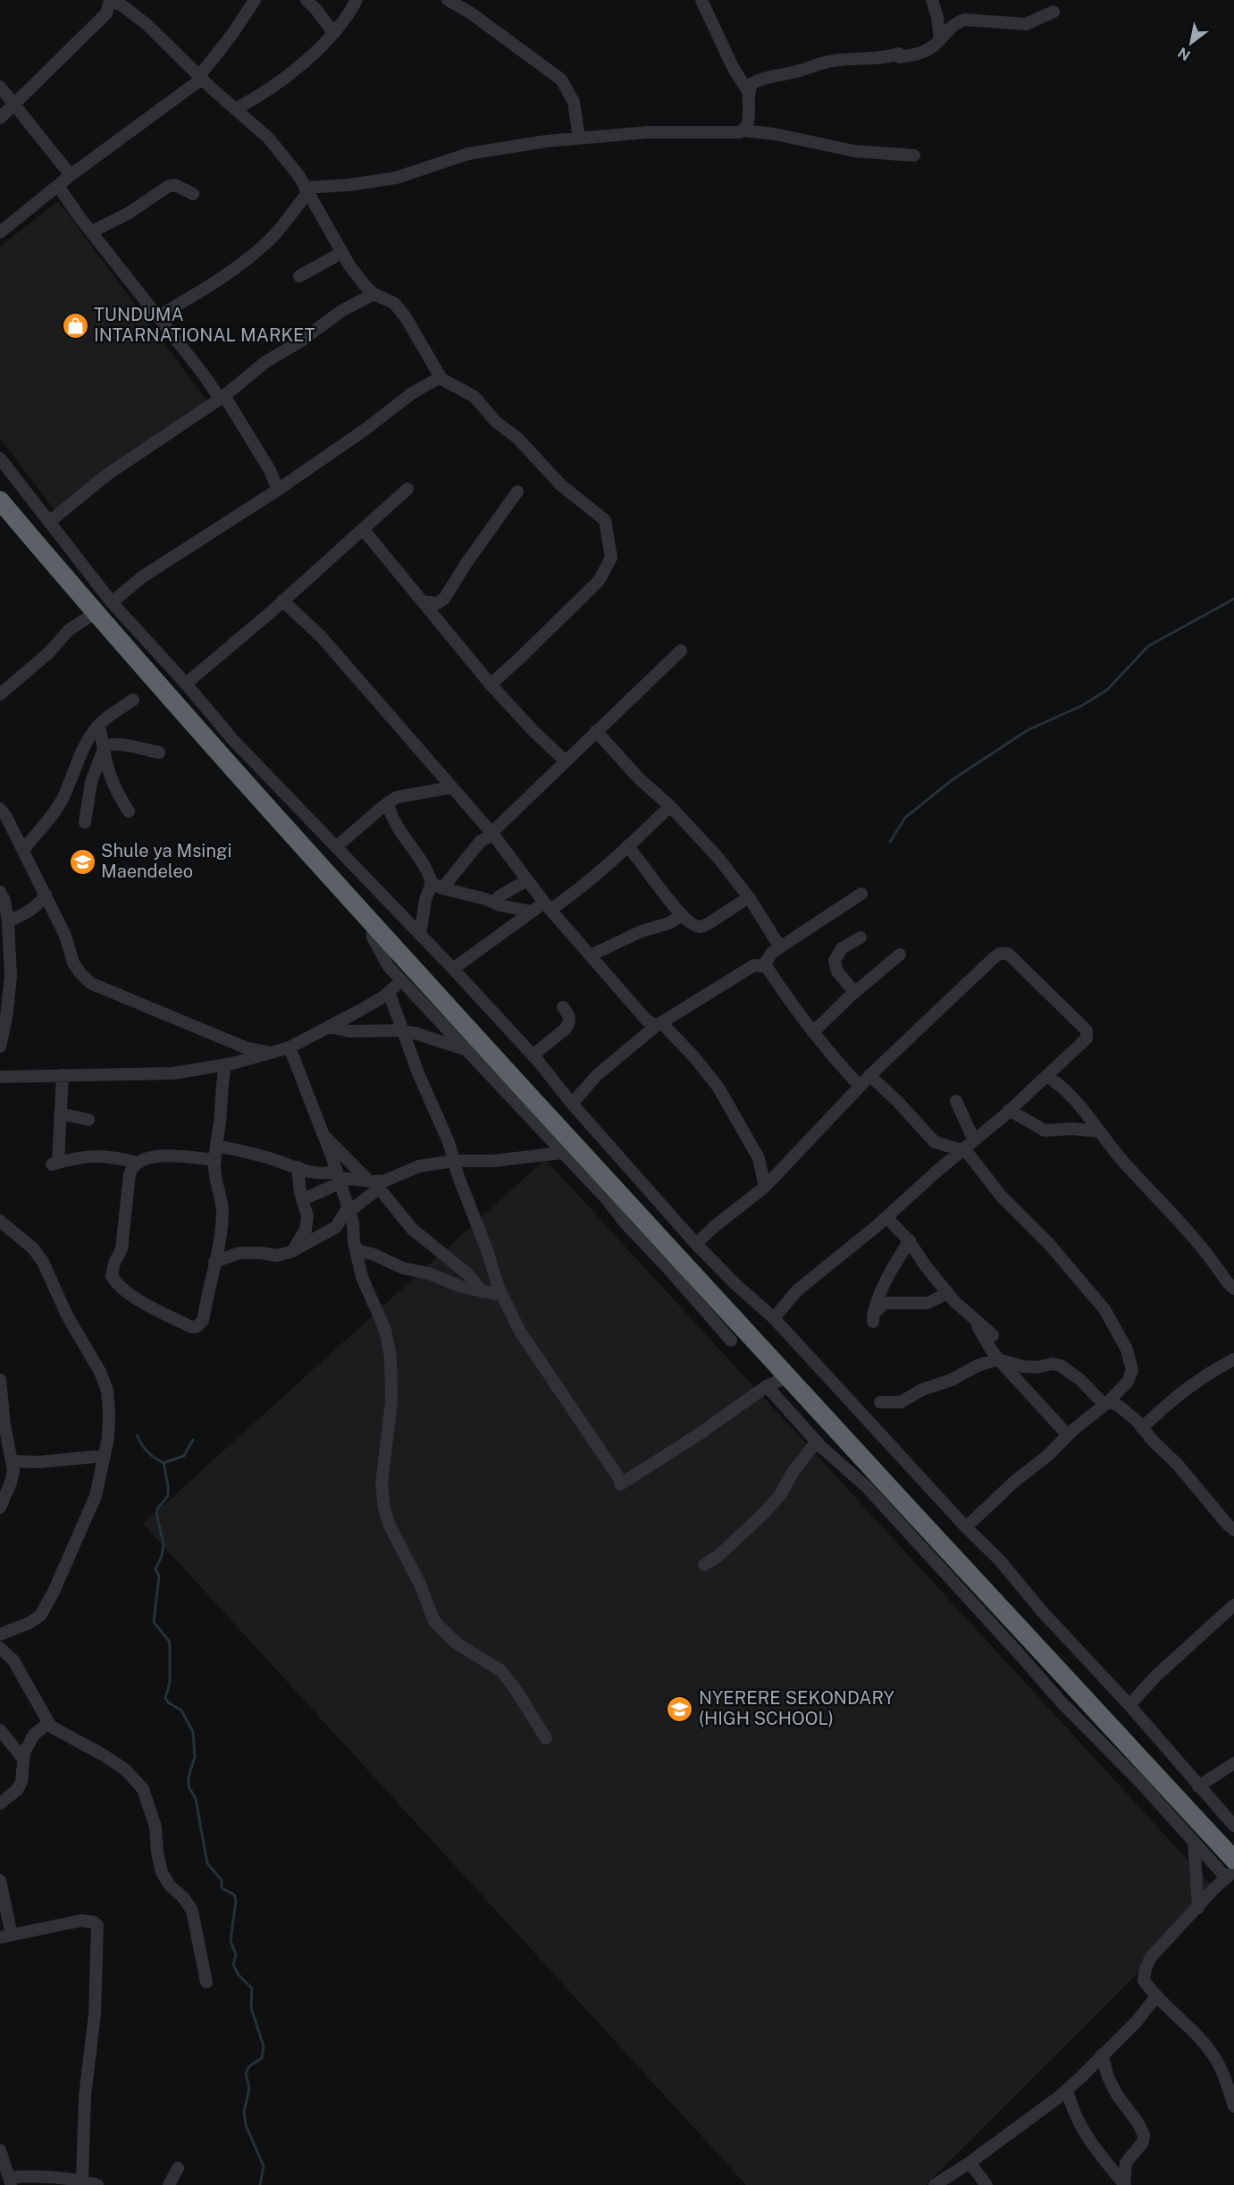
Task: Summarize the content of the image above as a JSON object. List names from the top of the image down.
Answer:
{
  "places": {
    "shop": ["TUNDUMA INTARNATIONAL MARKET"],
    "school or university": ["Shule ya Msingi Maendeleo", "NYERERE SEKONDARY (HIGH SCHOOL)"]
  },
  "north": "bottom left"
}
